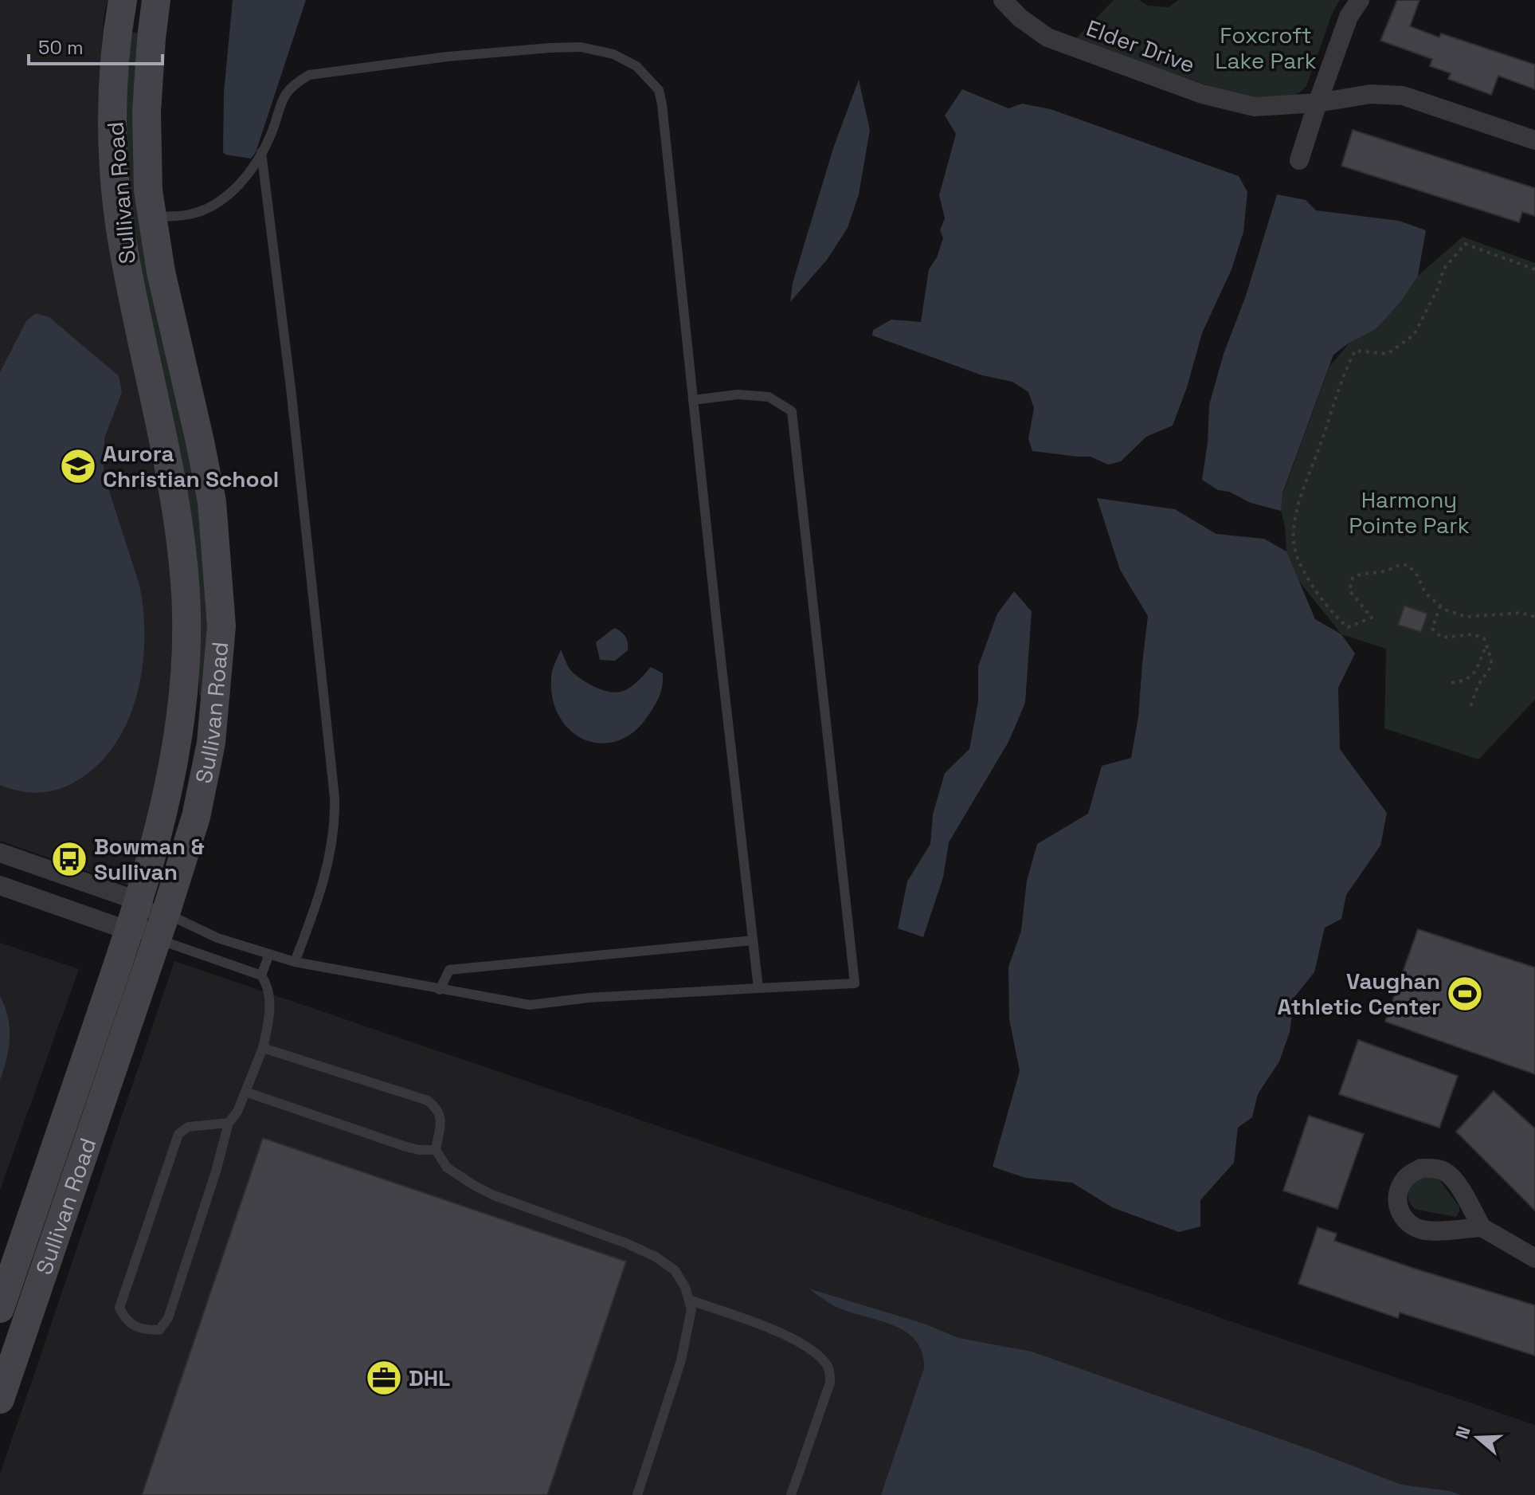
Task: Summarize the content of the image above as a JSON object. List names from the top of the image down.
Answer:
{
  "streets": {
    "street": ["Elder Drive", "Sullivan Road"]
  },
  "parks": ["Foxcroft Lake Park", "Harmony Pointe Park"],
  "places": {
    "school or university": ["Aurora Christian School"],
    "bus stop": ["Bowman & Sullivan"],
    "sports": ["Vaughan Athletic Center"],
    "office": ["DHL"]
  },
  "scale_bar": "50 m",
  "north": "left"
}
